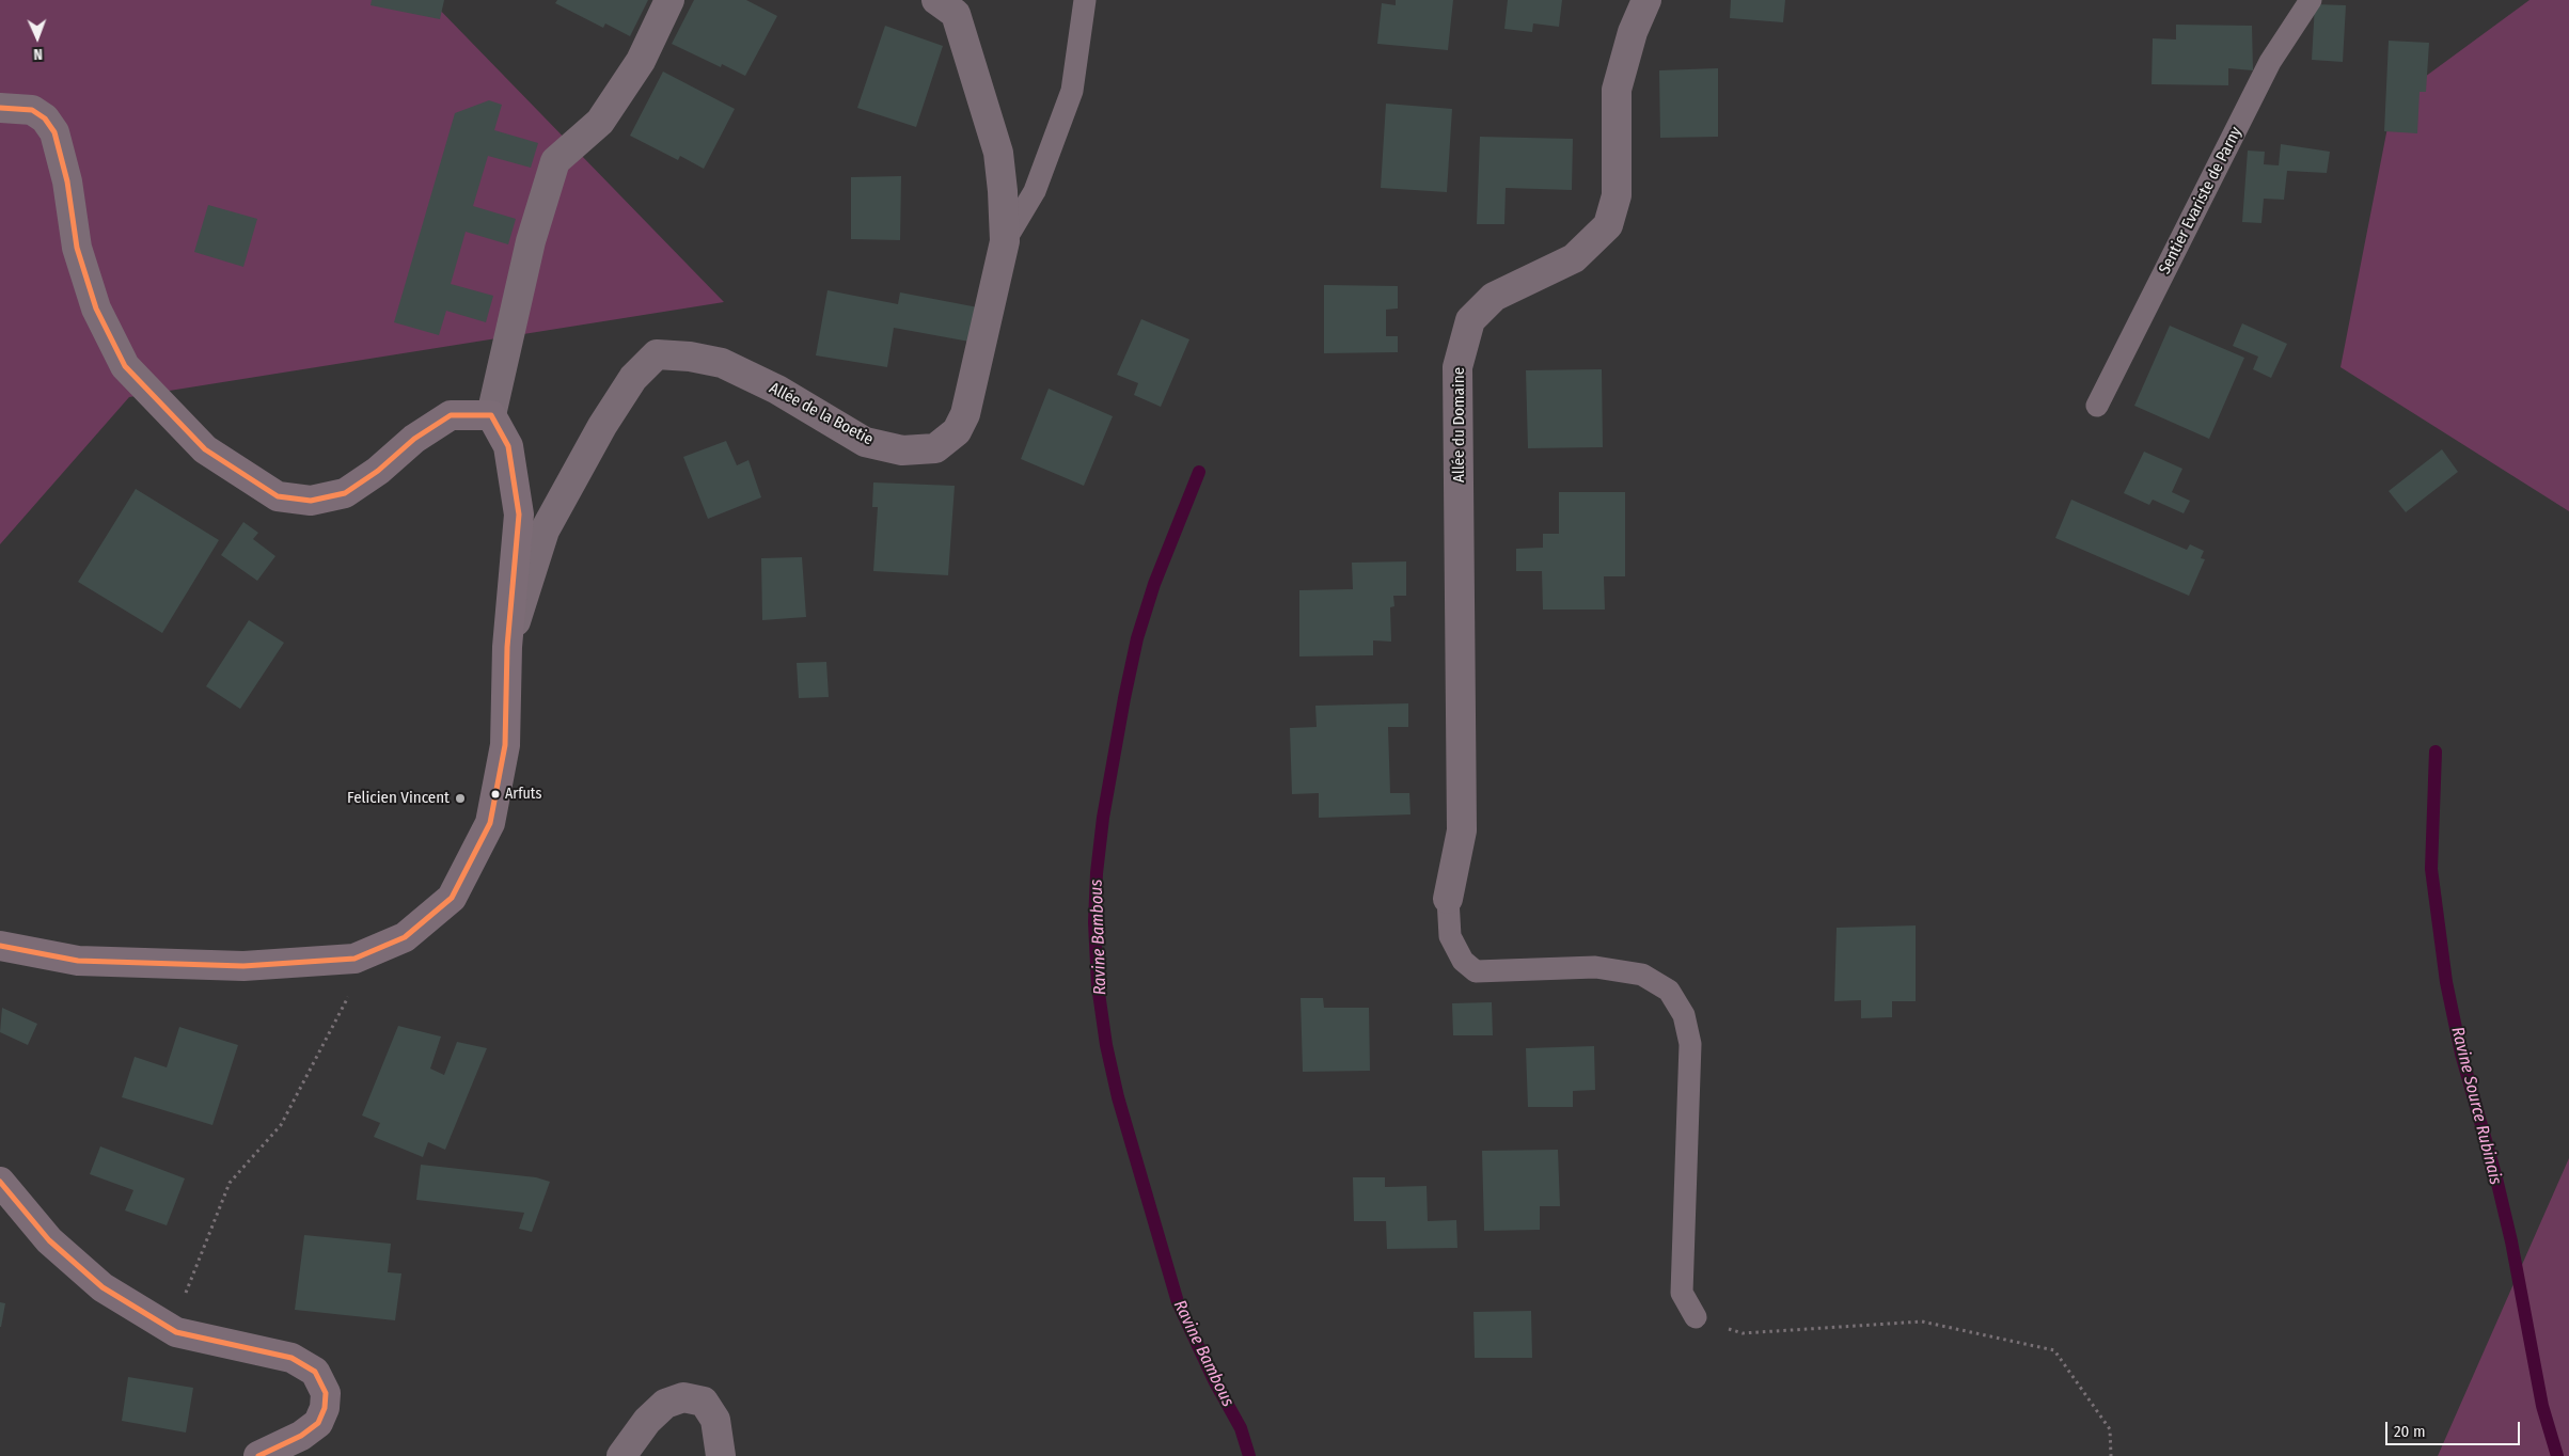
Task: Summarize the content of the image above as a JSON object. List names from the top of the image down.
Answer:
{
  "streets": {
    "street": ["Allée de la Boetie", "Allée du Domaine"],
    "lane": ["Sentier Evariste de Parny"]
  },
  "water": ["Ravine Bambous", "Ravine Source Rubinais"],
  "places": ["Arfuts", "Felicien Vincent"],
  "scale_bar": "20 m",
  "north": "bottom"
}
